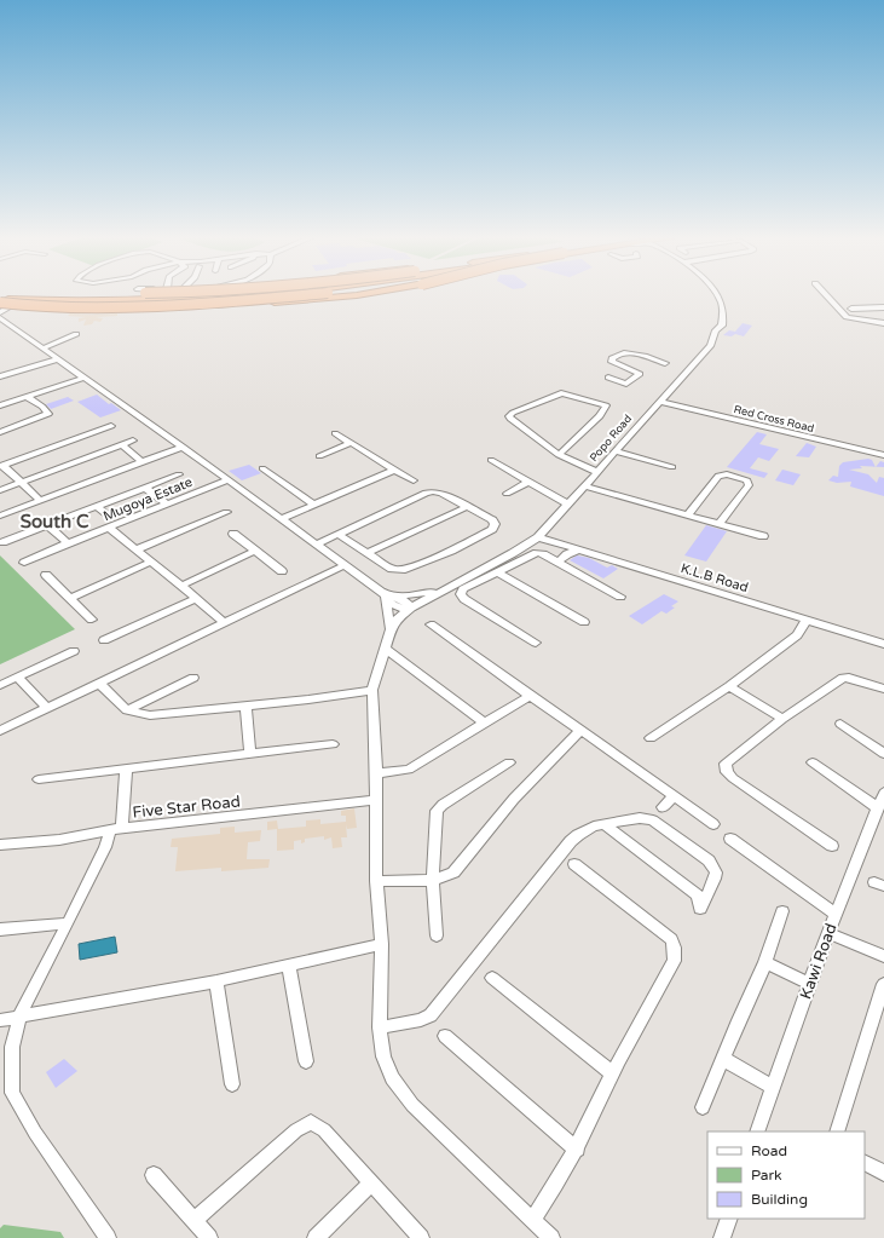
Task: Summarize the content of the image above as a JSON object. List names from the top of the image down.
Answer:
{
  "streets": {
    "street": [
      "Red Cross Road",
      "Popo Road",
      "Mugoya Estate",
      "K.L.B Road",
      "Five Star Road",
      "Kawi Road"
    ]
  },
  "crossings": [
    ["Red Cross Road", "Popo Road"],
    ["Popo Road", "K.L.B Road"]
  ],
  "districts": ["South C"],
  "legend": ["Road", "Park", "Building"]
}
